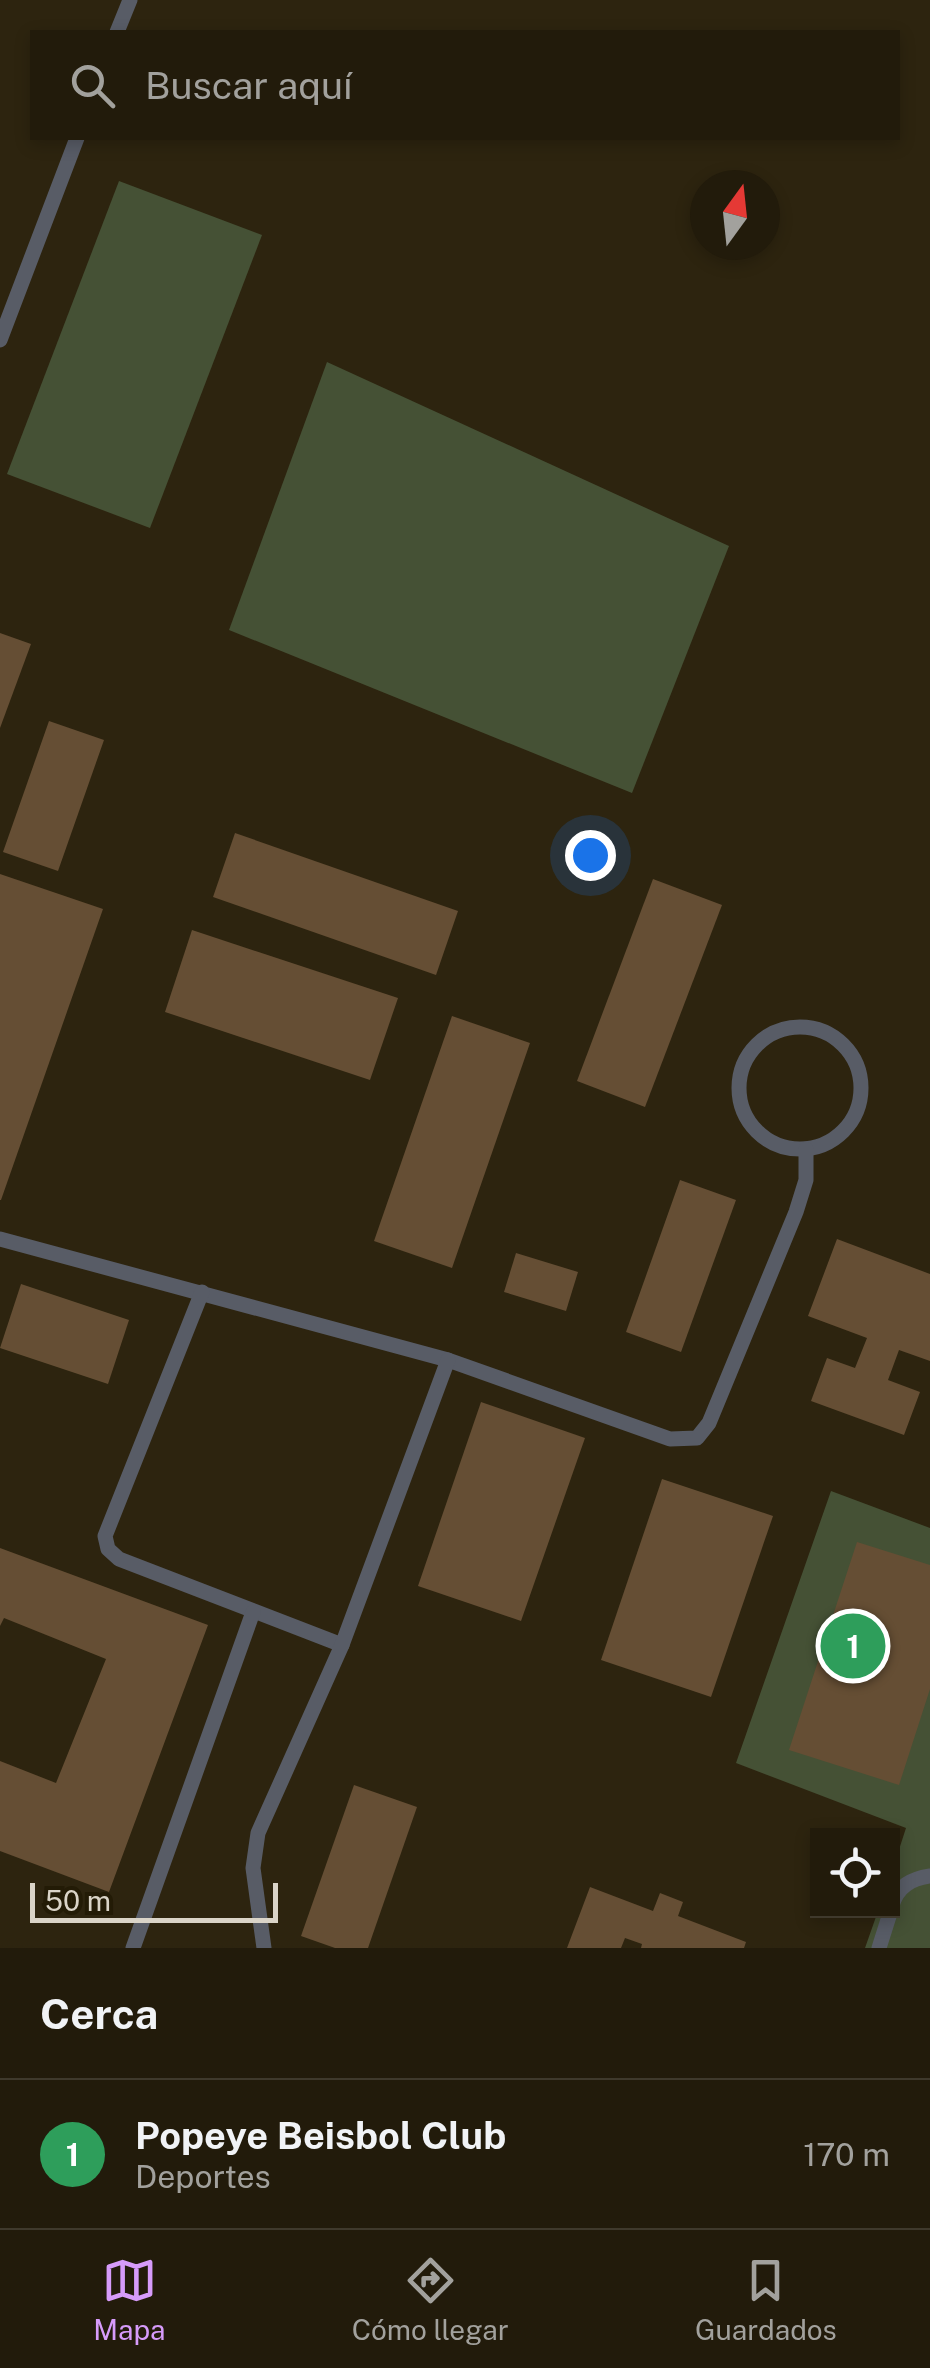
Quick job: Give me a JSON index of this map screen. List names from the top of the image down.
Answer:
{
  "scale_bar": "50 m",
  "north": "top",
  "page": {
    "search": "Buscar aquí",
    "pins": "1",
    "scale": "50 m",
    "heading": "Cerca",
    "list": [
      {
        "mark": "1",
        "name": "Popeye Beisbol Club",
        "note": "Deportes",
        "value": "170 m"
      }
    ],
    "nav": ["Mapa", "Cómo llegar", "Guardados"]
  }
}
